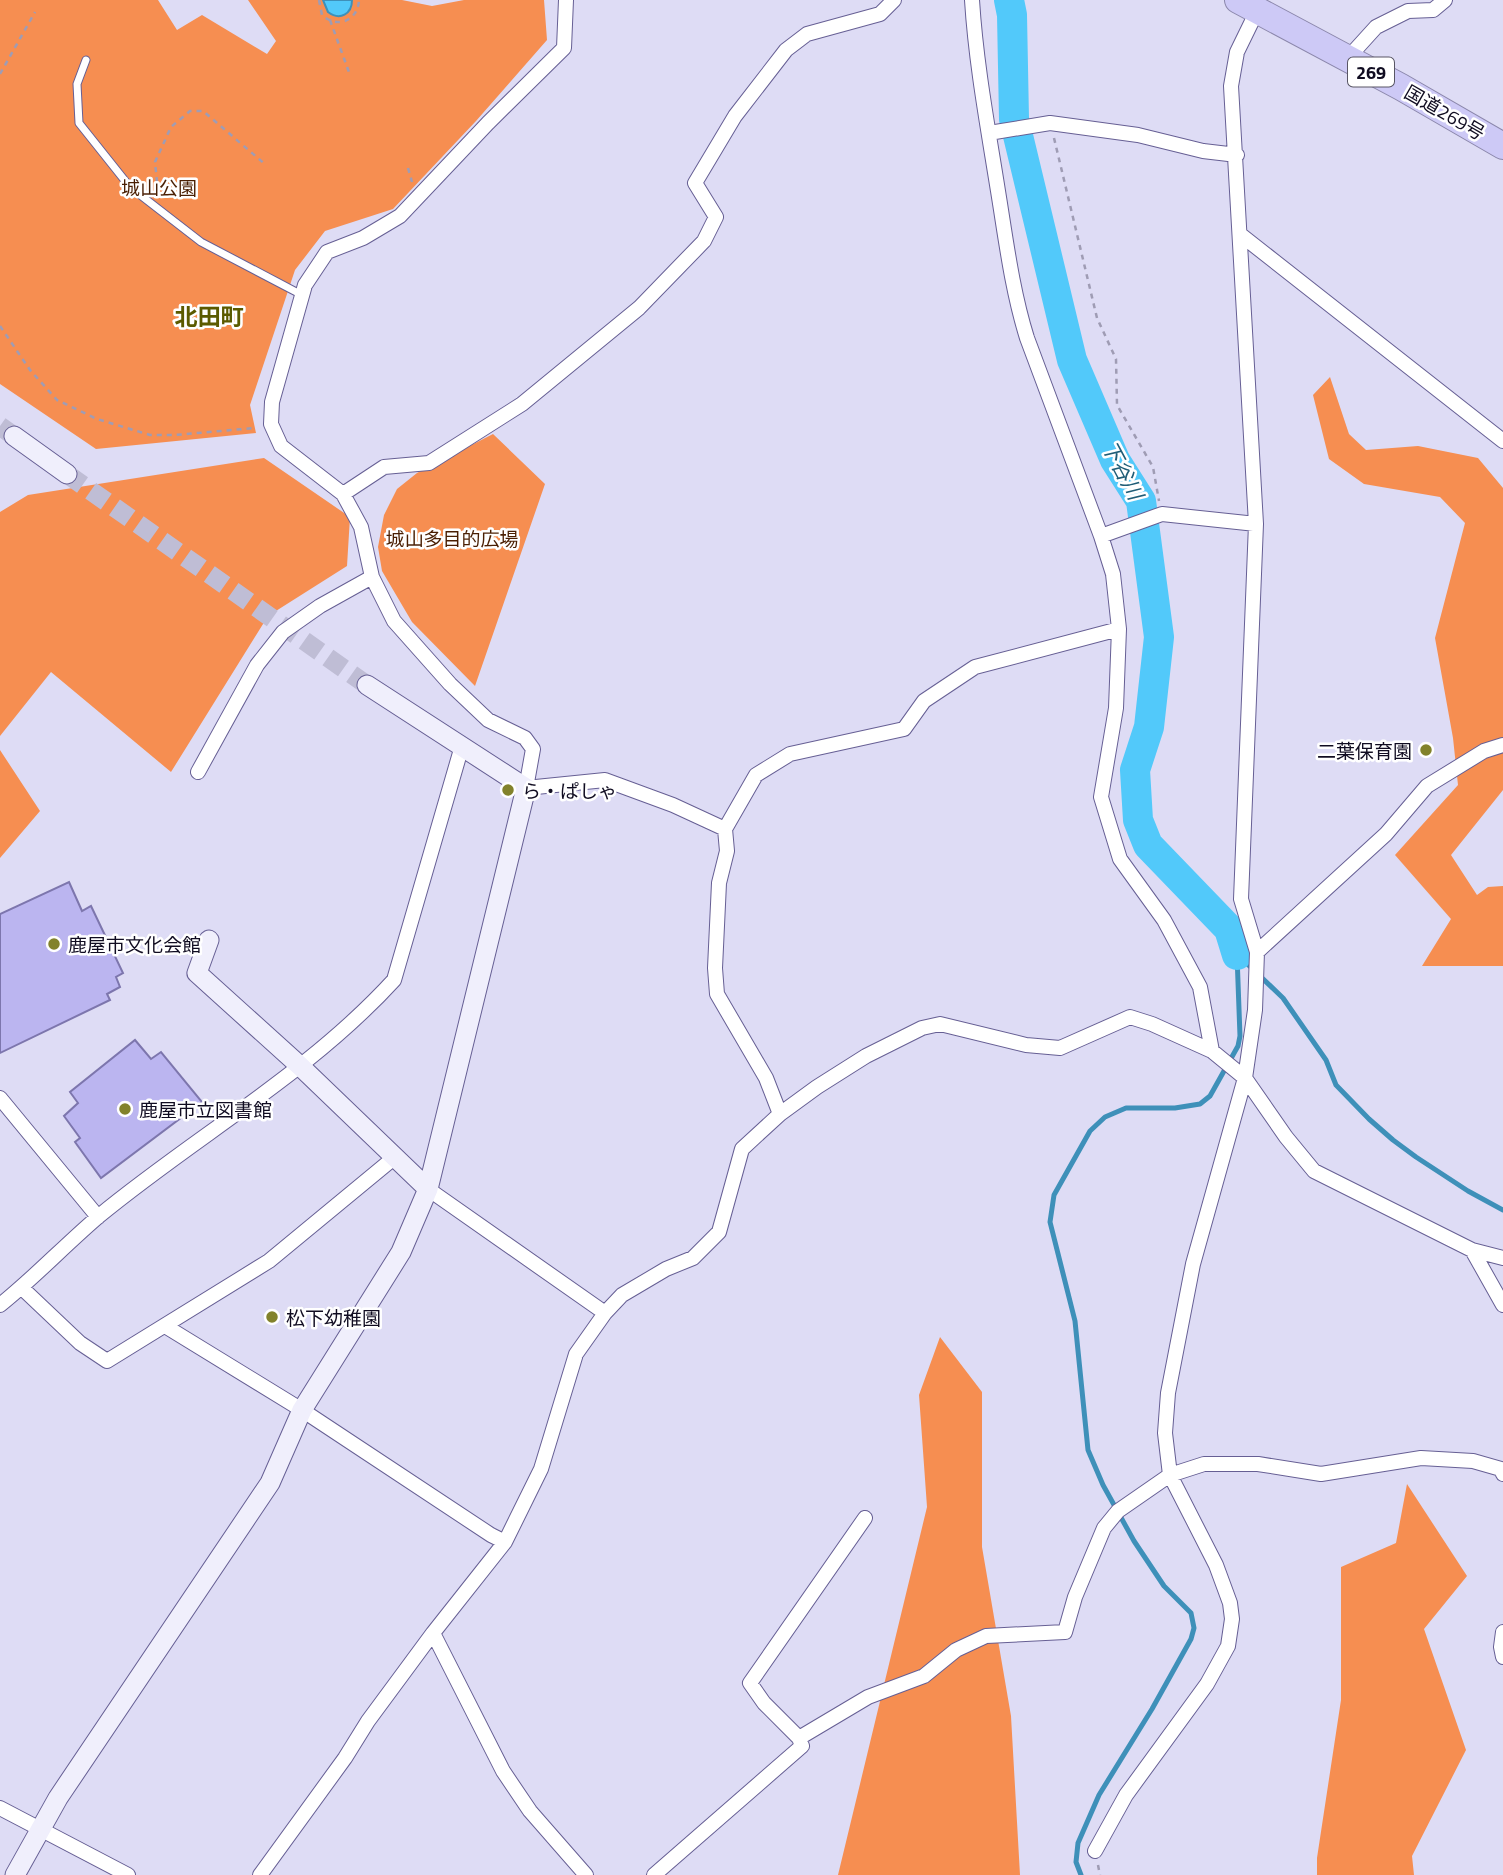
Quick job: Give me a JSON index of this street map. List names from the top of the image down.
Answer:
{
  "streets": {
    "highway": ["269", "国道269号"]
  },
  "districts": ["北田町"],
  "water": ["下谷川"],
  "parks": ["城山公園", "城山多目的広場"],
  "places": [
    "二葉保育園",
    "ら・ぱしゃ",
    "鹿屋市文化会館",
    "鹿屋市立図書館",
    "松下幼稚園"
  ]
}
